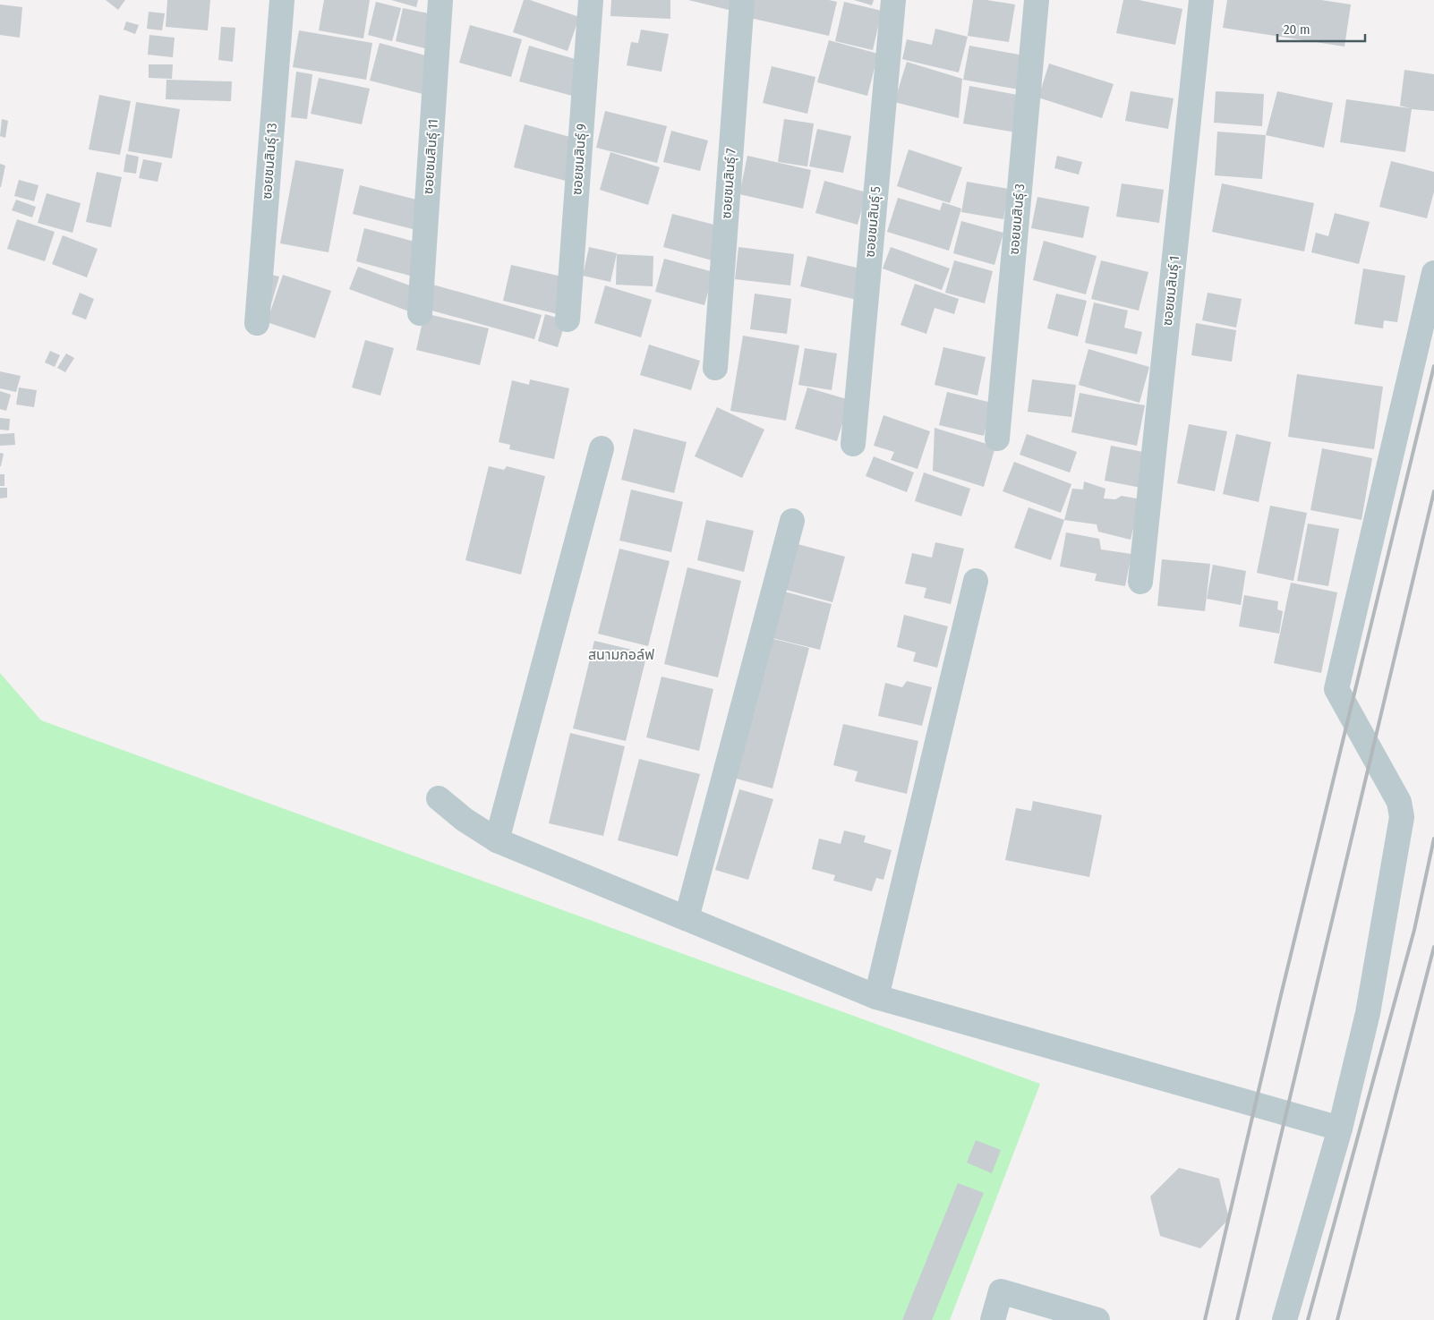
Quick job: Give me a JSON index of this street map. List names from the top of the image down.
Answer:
{
  "streets": {
    "street": [
      "ซอยชมสินธุ์ 11",
      "ซอยชมสินธุ์ 9",
      "ซอยชมสินธุ์ 13",
      "ซอยชมสินธุ์ 7",
      "ซอยชมสินธุ์ 3",
      "ซอยชมสินธุ์ 5",
      "ซอยชมสินธุ์ 1"
    ]
  },
  "districts": ["สนามกอล์ฟ"],
  "scale_bar": "20 m"
}
